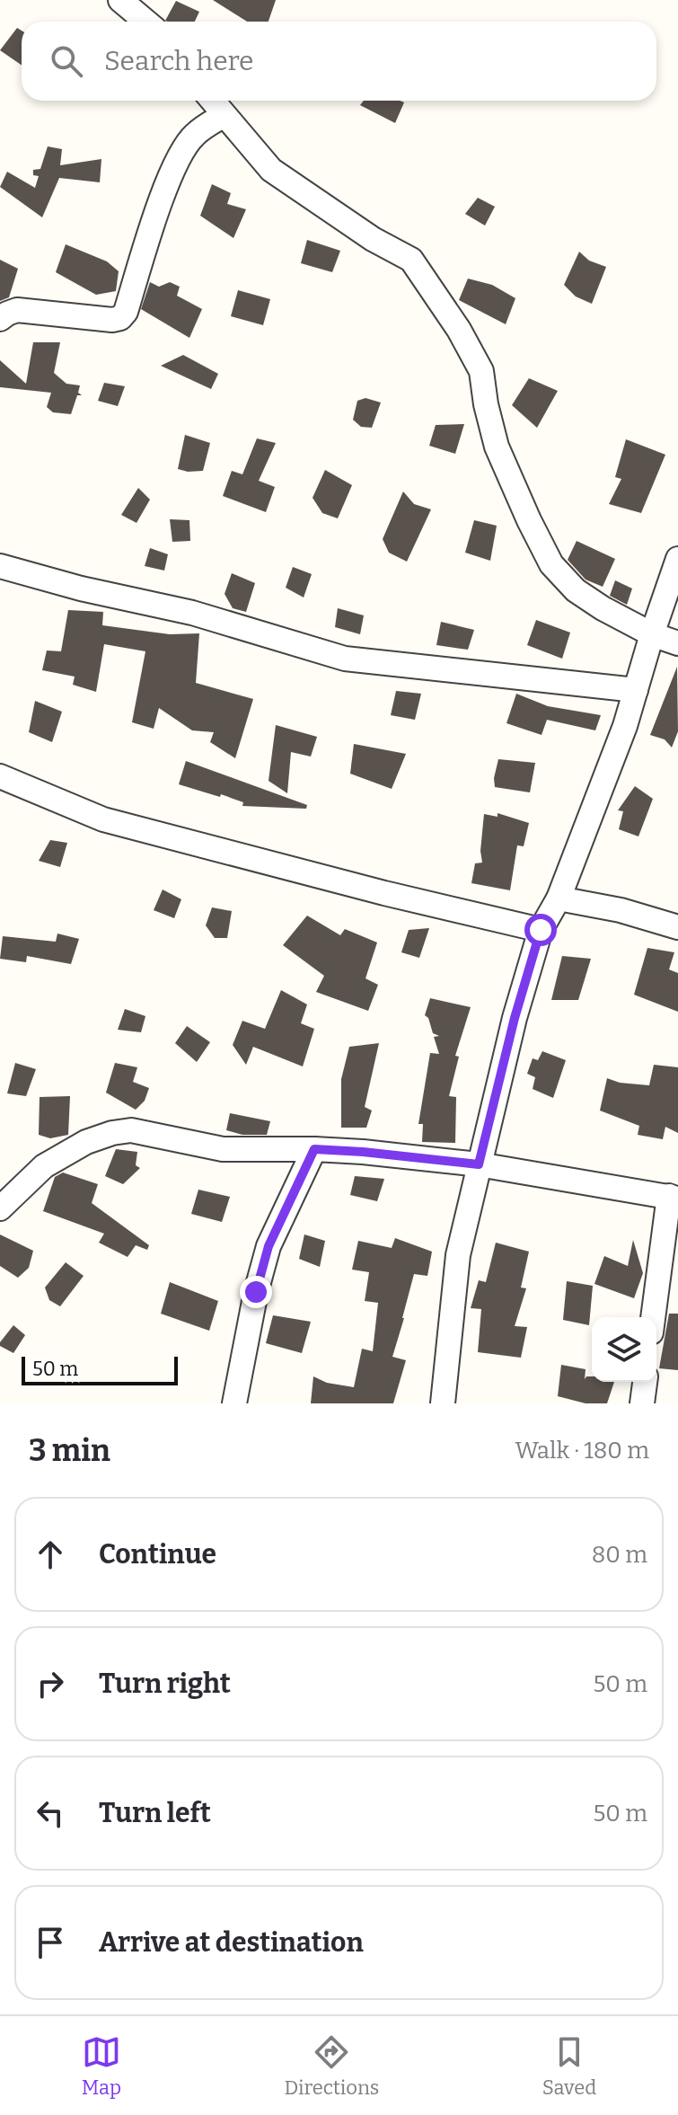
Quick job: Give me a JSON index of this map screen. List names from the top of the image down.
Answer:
{
  "scale_bar": "50 m",
  "page": {
    "search": "Search here",
    "scale": "50 m",
    "heading": ["3 min", "Walk · 180 m"],
    "list": [
      ["Continue", "80 m"],
      ["Turn right", "50 m"],
      ["Turn left", "50 m"],
      "Arrive at destination"
    ],
    "nav": ["Map", "Directions", "Saved"]
  }
}
